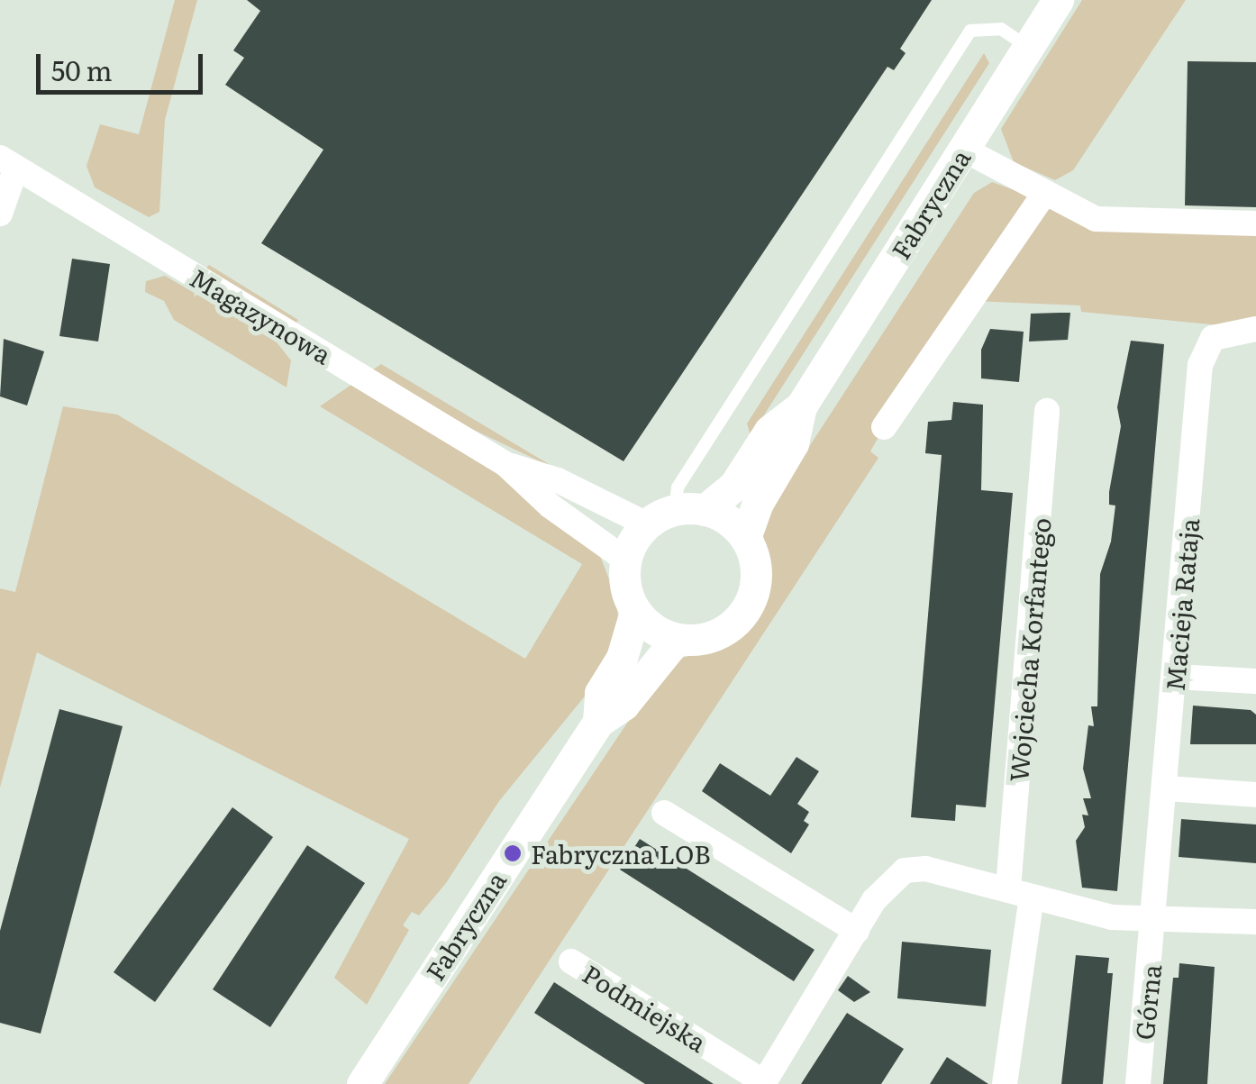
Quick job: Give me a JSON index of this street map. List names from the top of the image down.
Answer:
{
  "streets": {
    "street": [
      "Fabryczna",
      "Magazynowa",
      "Macieja Rataja",
      "Wojciecha Korfantego",
      "Górna",
      "Podmiejska"
    ]
  },
  "crossings": [
    ["Fabryczna", "Magazynowa"],
    ["Macieja Rataja", "Górna"],
    ["Wojciecha Korfantego", "Podmiejska"]
  ],
  "places": ["Fabryczna LOB"],
  "scale_bar": "50 m"
}
